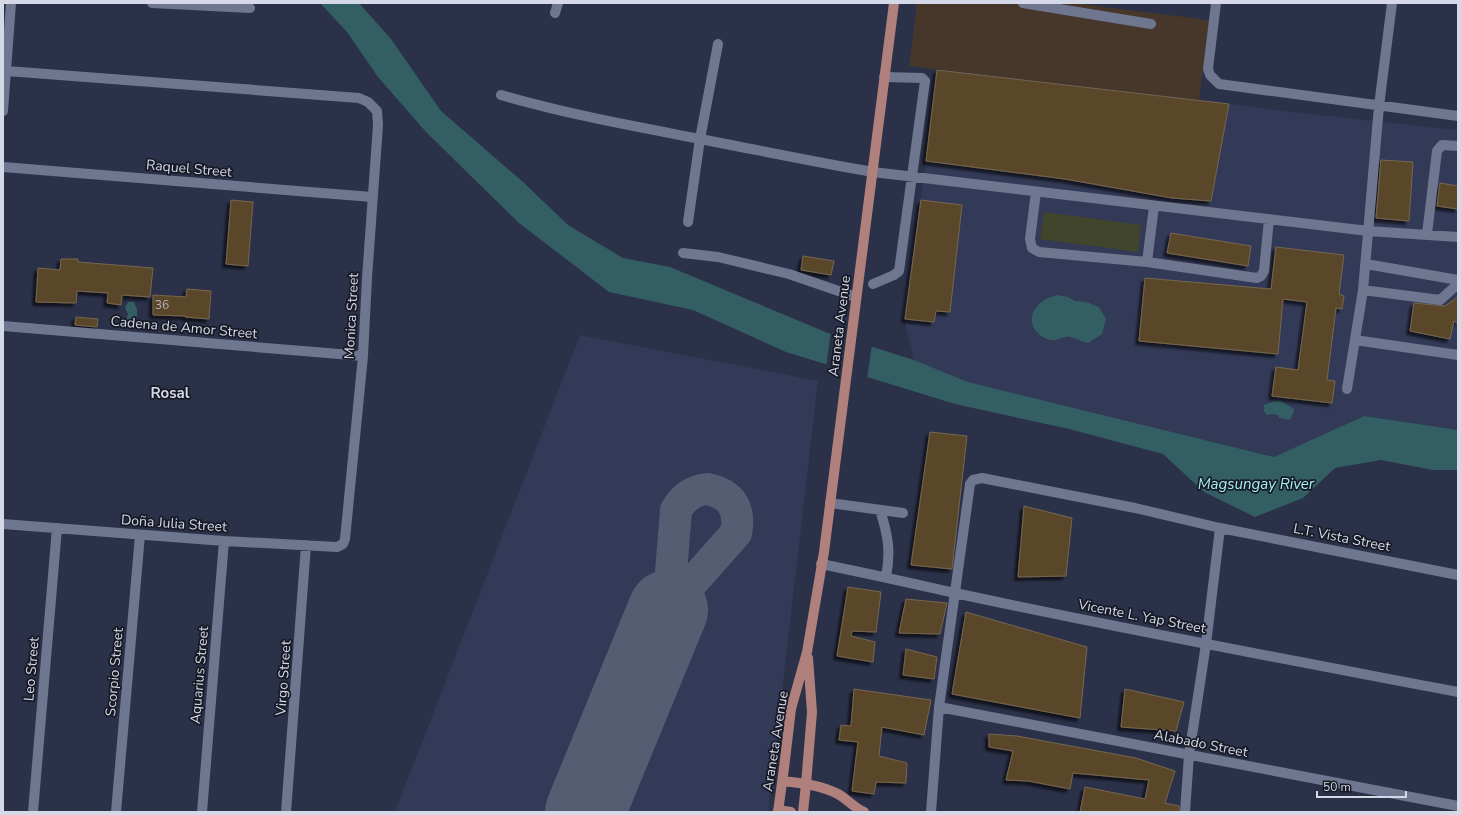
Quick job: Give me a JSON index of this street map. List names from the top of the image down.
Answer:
{
  "streets": {
    "main road": ["Araneta Avenue"],
    "street": [
      "Raquel Street",
      "Monica Street",
      "Cadena de Amor Street",
      "Doña Julia Street",
      "L.T. Vista Street",
      "Vicente L. Yap Street",
      "Leo Street",
      "Scorpio Street",
      "Aquarius Street",
      "Virgo Street",
      "Alabado Street"
    ]
  },
  "crossings": [
    ["Raquel Street", "Monica Street"],
    ["Monica Street", "Cadena de Amor Street"],
    ["Monica Street", "Doña Julia Street"],
    ["Araneta Avenue", "Vicente L. Yap Street"],
    ["Doña Julia Street", "Leo Street"],
    ["Doña Julia Street", "Scorpio Street"],
    ["Doña Julia Street", "Aquarius Street"],
    ["Doña Julia Street", "Virgo Street"],
    ["L.T. Vista Street", "Vicente L. Yap Street"],
    ["L.T. Vista Street", "Alabado Street"]
  ],
  "districts": ["Rosal"],
  "water": ["Magsungay River"],
  "house_numbers": ["36"],
  "scale_bar": "50 m"
}
